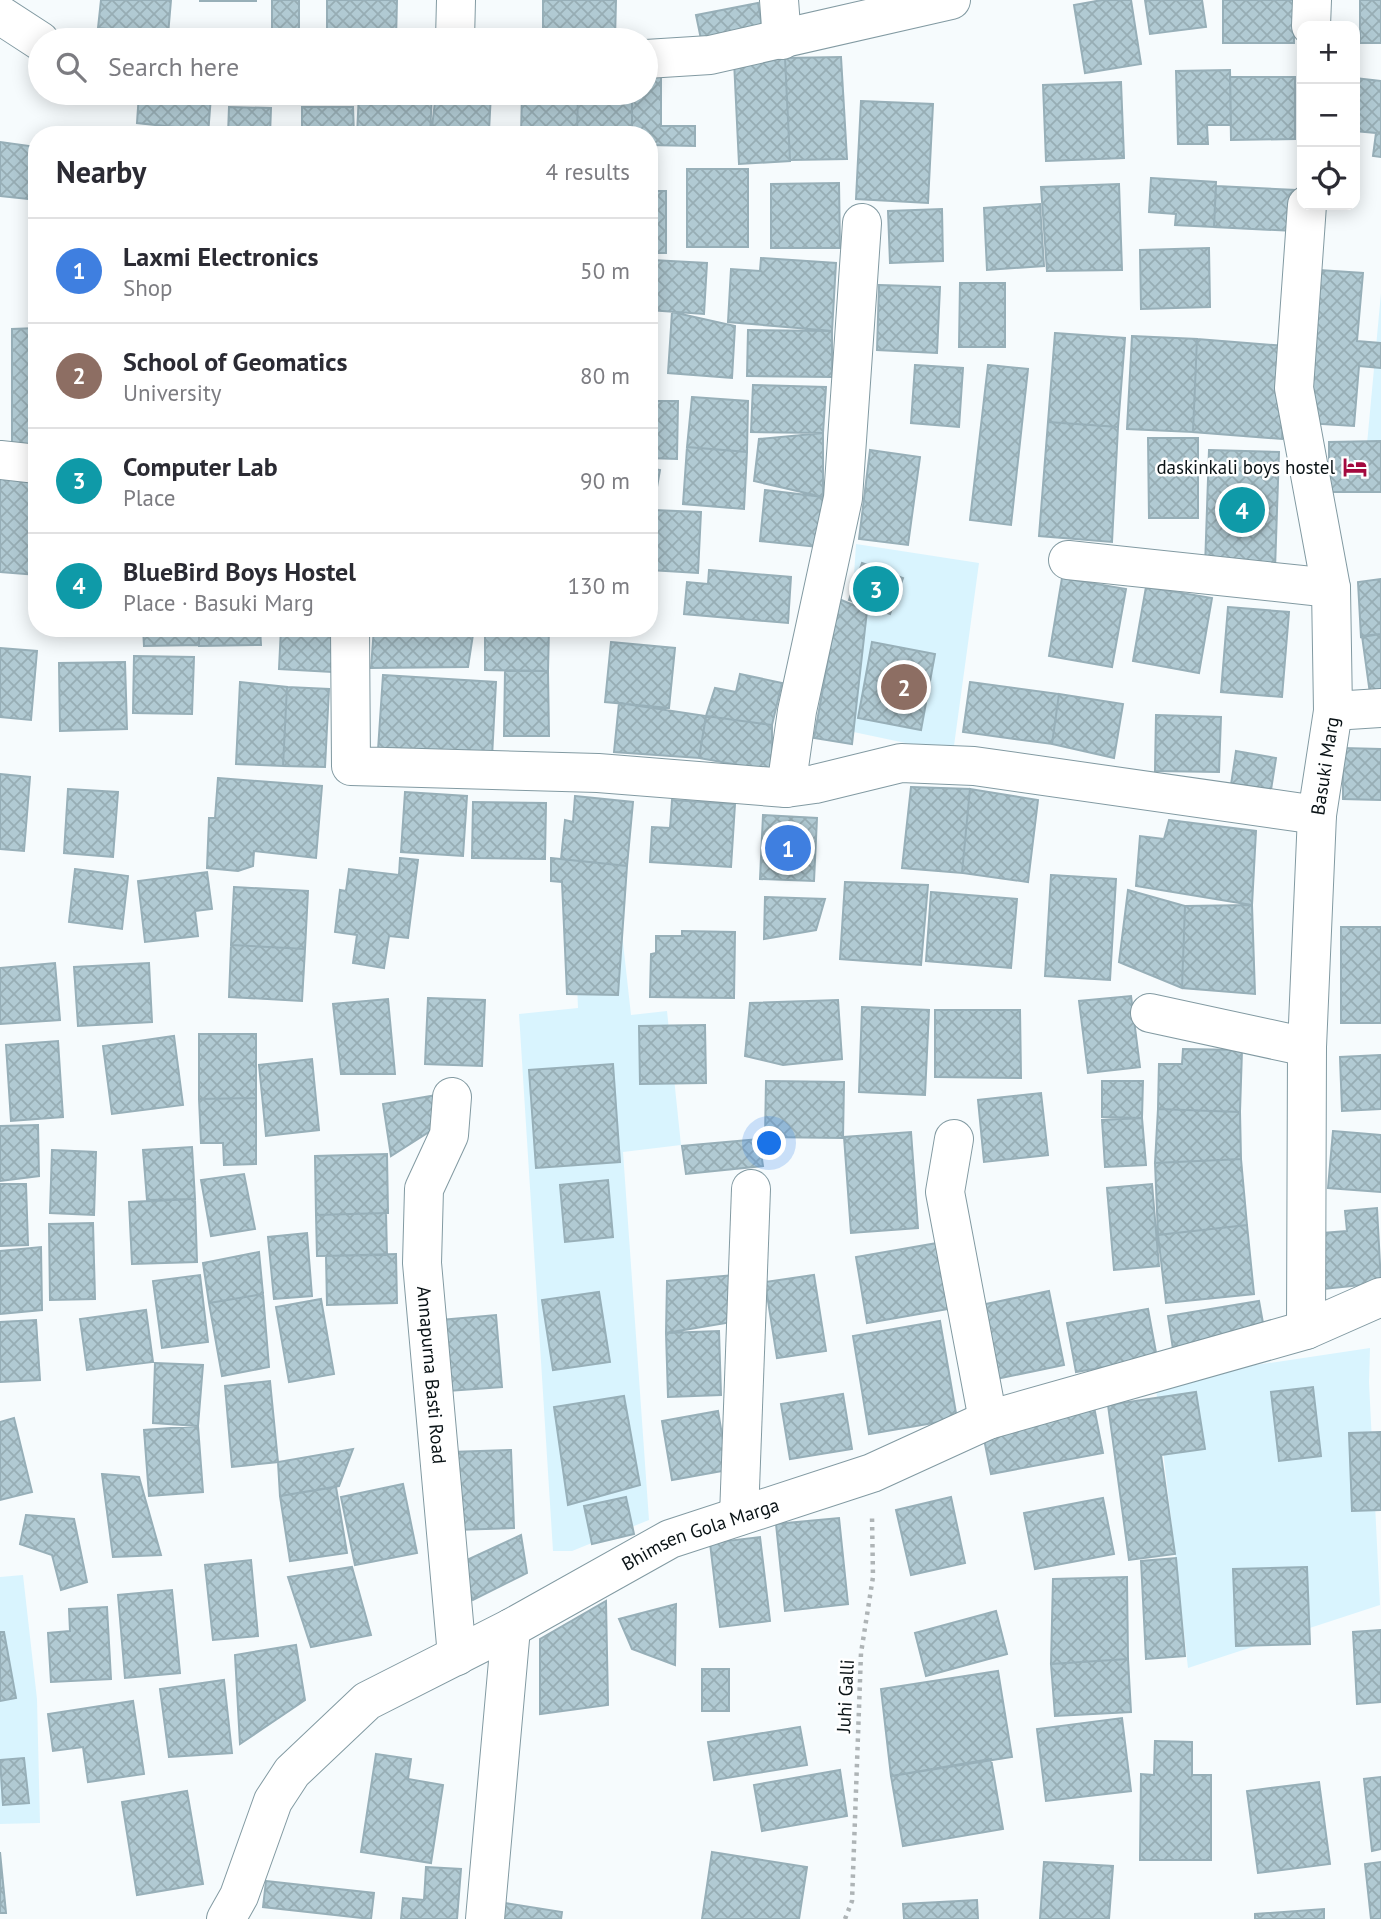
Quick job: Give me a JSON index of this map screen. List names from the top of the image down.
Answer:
{
  "streets": {
    "street": ["Basuki Marg", "Annapurna Basti Road", "Bhimsen Gola Marga"],
    "path": ["Juhi Galli"]
  },
  "crossings": [
    ["Basuki Marg", "Bhimsen Gola Marga"],
    ["Annapurna Basti Road", "Bhimsen Gola Marga"],
    ["Bhimsen Gola Marga", "Juhi Galli"]
  ],
  "places": {
    "hotel": ["daskinkali boys hostel"]
  },
  "page": {
    "map_buttons": ["+", "−"],
    "search": "Search here",
    "heading": ["Nearby", "4 results"],
    "list": [
      {
        "mark": "1",
        "name": "Laxmi Electronics",
        "note": "Shop",
        "value": "50 m"
      },
      {
        "mark": "2",
        "name": "School of Geomatics",
        "note": "University",
        "value": "80 m"
      },
      {
        "mark": "3",
        "name": "Computer Lab",
        "note": "Place",
        "value": "90 m"
      },
      {
        "mark": "4",
        "name": "BlueBird Boys Hostel",
        "note": "Place · Basuki Marg",
        "value": "130 m"
      }
    ],
    "pins": [
      "4",
      "3",
      "2",
      "1"
    ]
  }
}
